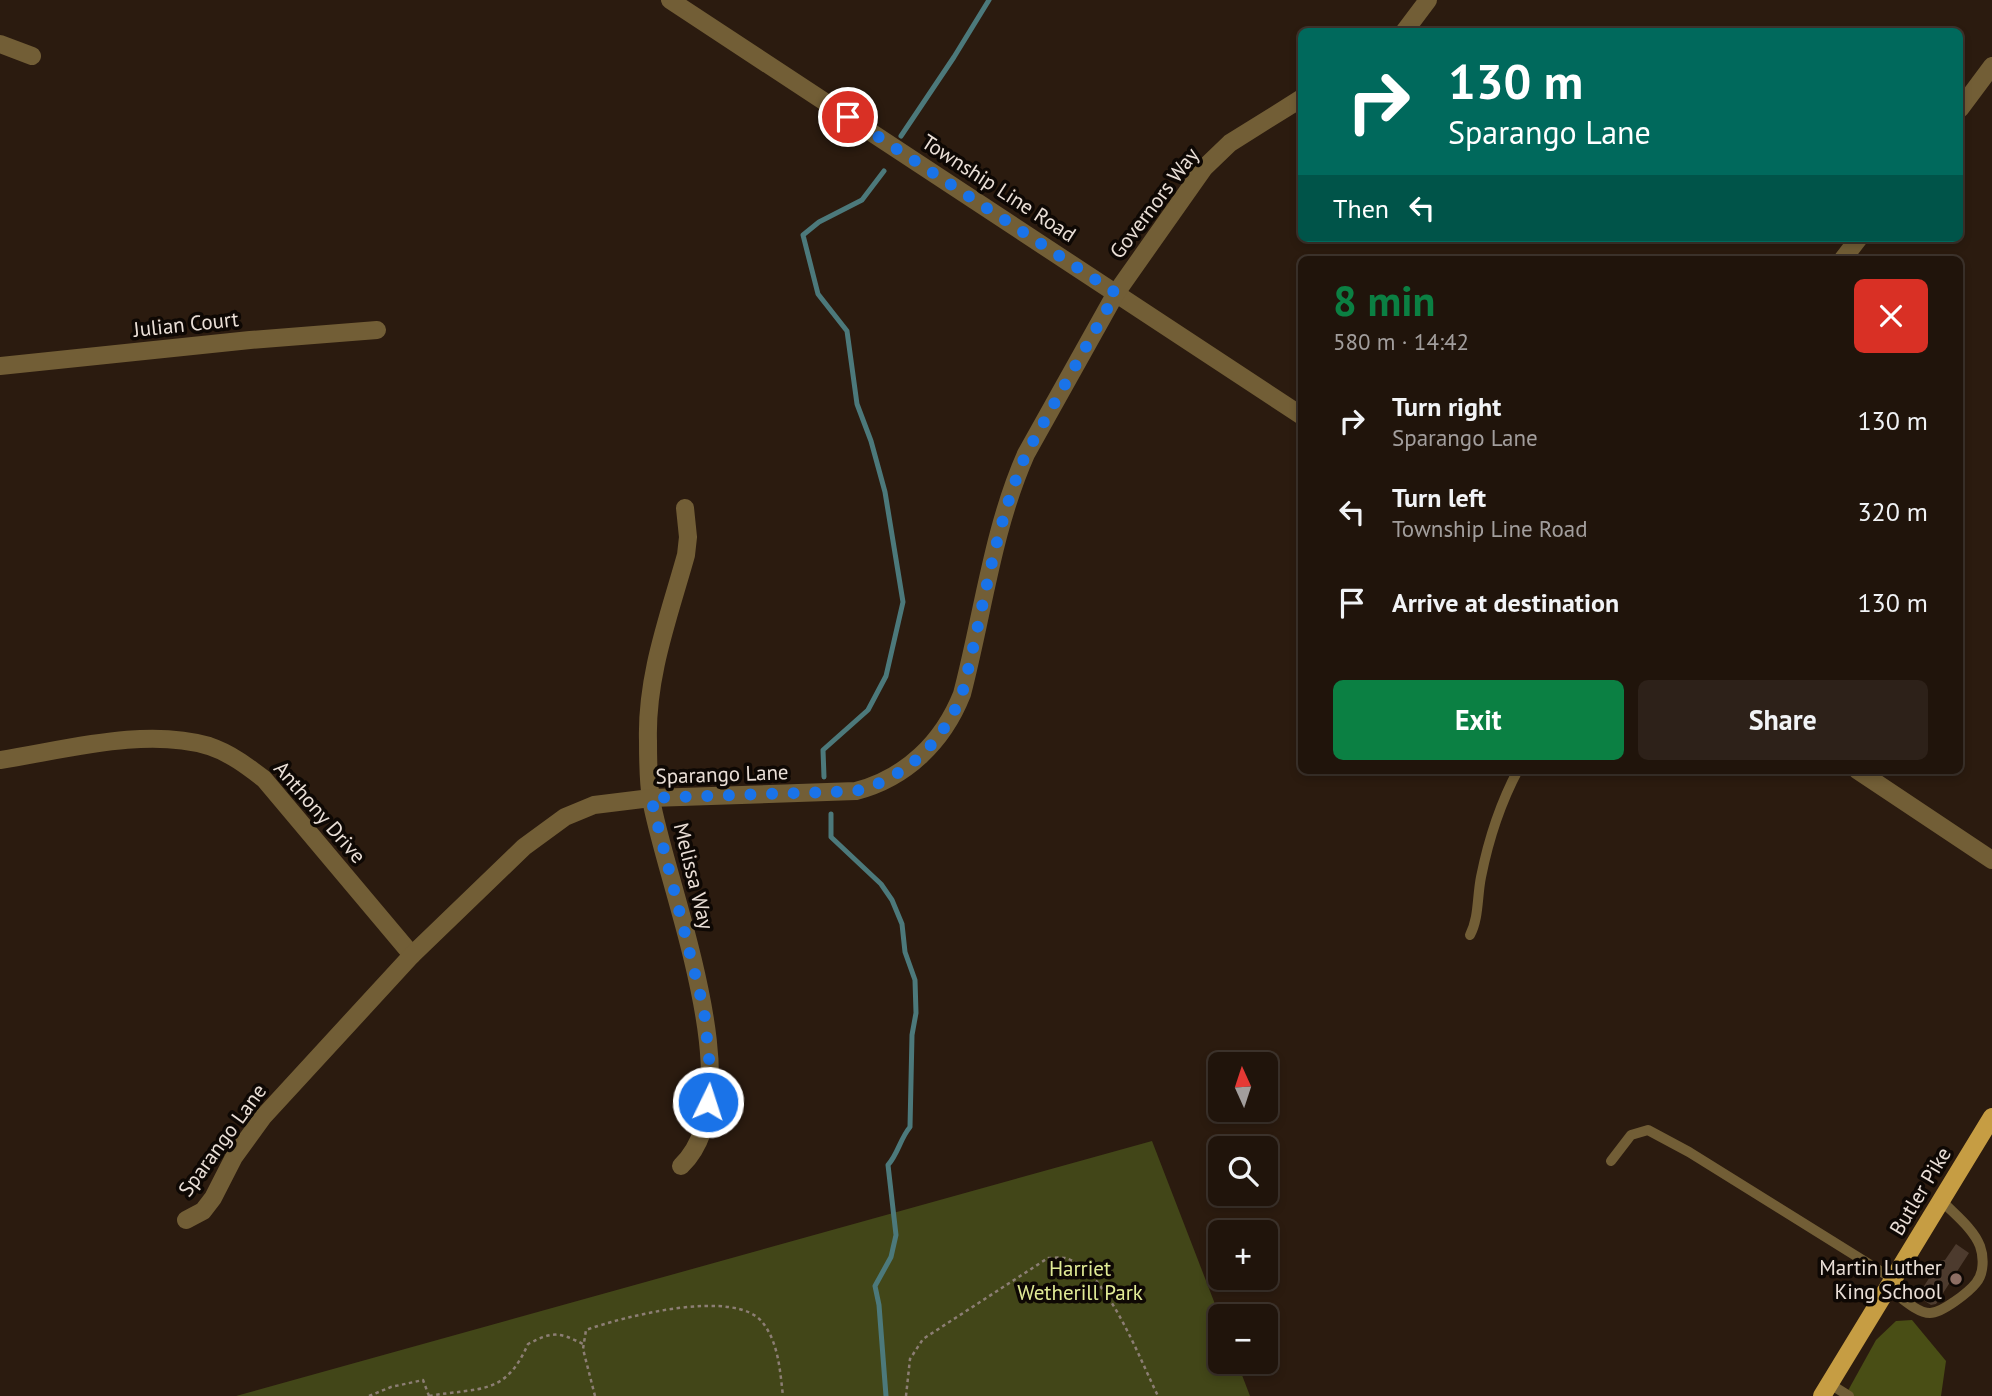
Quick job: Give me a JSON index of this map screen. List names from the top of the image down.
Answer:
{
  "streets": {
    "main road": ["Butler Pike"],
    "street": [
      "Township Line Road",
      "Governors Way",
      "Julian Court",
      "Sparango Lane",
      "Anthony Drive",
      "Melissa Way"
    ]
  },
  "crossings": [
    ["Township Line Road", "Governors Way"],
    ["Township Line Road", "Sparango Lane"],
    ["Governors Way", "Sparango Lane"],
    ["Sparango Lane", "Anthony Drive"],
    ["Sparango Lane", "Melissa Way"]
  ],
  "parks": ["Harriet Wetherill Park"],
  "places": ["Martin Luther King School"],
  "north": "top",
  "page": {
    "turn": ["130 m", "Sparango Lane"],
    "then": "Then",
    "heading": ["8 min", "580 m · 14:42"],
    "list": [
      {
        "name": "Turn right",
        "note": "Sparango Lane",
        "value": "130 m"
      },
      {
        "name": "Turn left",
        "note": "Township Line Road",
        "value": "320 m"
      },
      {
        "name": "Arrive at destination",
        "value": "130 m"
      }
    ],
    "buttons": ["Exit", "Share"],
    "map_buttons": ["+", "−"]
  }
}
